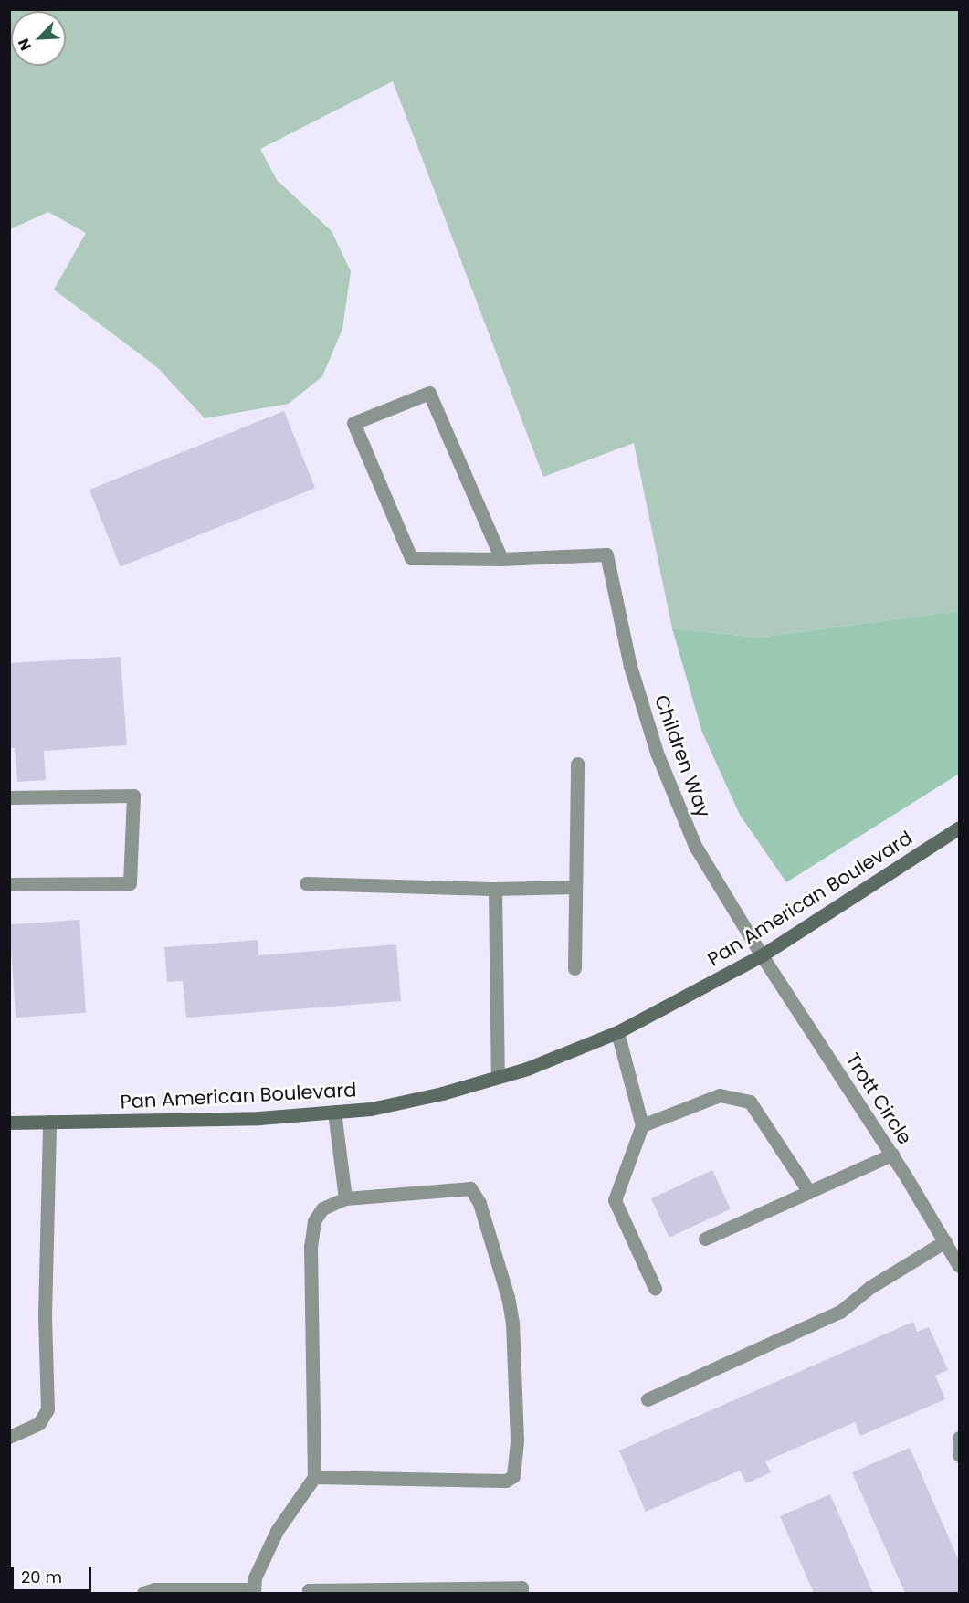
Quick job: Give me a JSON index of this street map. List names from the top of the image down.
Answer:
{
  "streets": {
    "street": ["Children Way", "Pan American Boulevard", "Trott Circle"]
  },
  "crossings": [
    ["Children Way", "Pan American Boulevard"],
    ["Children Way", "Trott Circle"],
    ["Pan American Boulevard", "Trott Circle"]
  ],
  "scale_bar": "20 m",
  "north": "bottom left"
}
